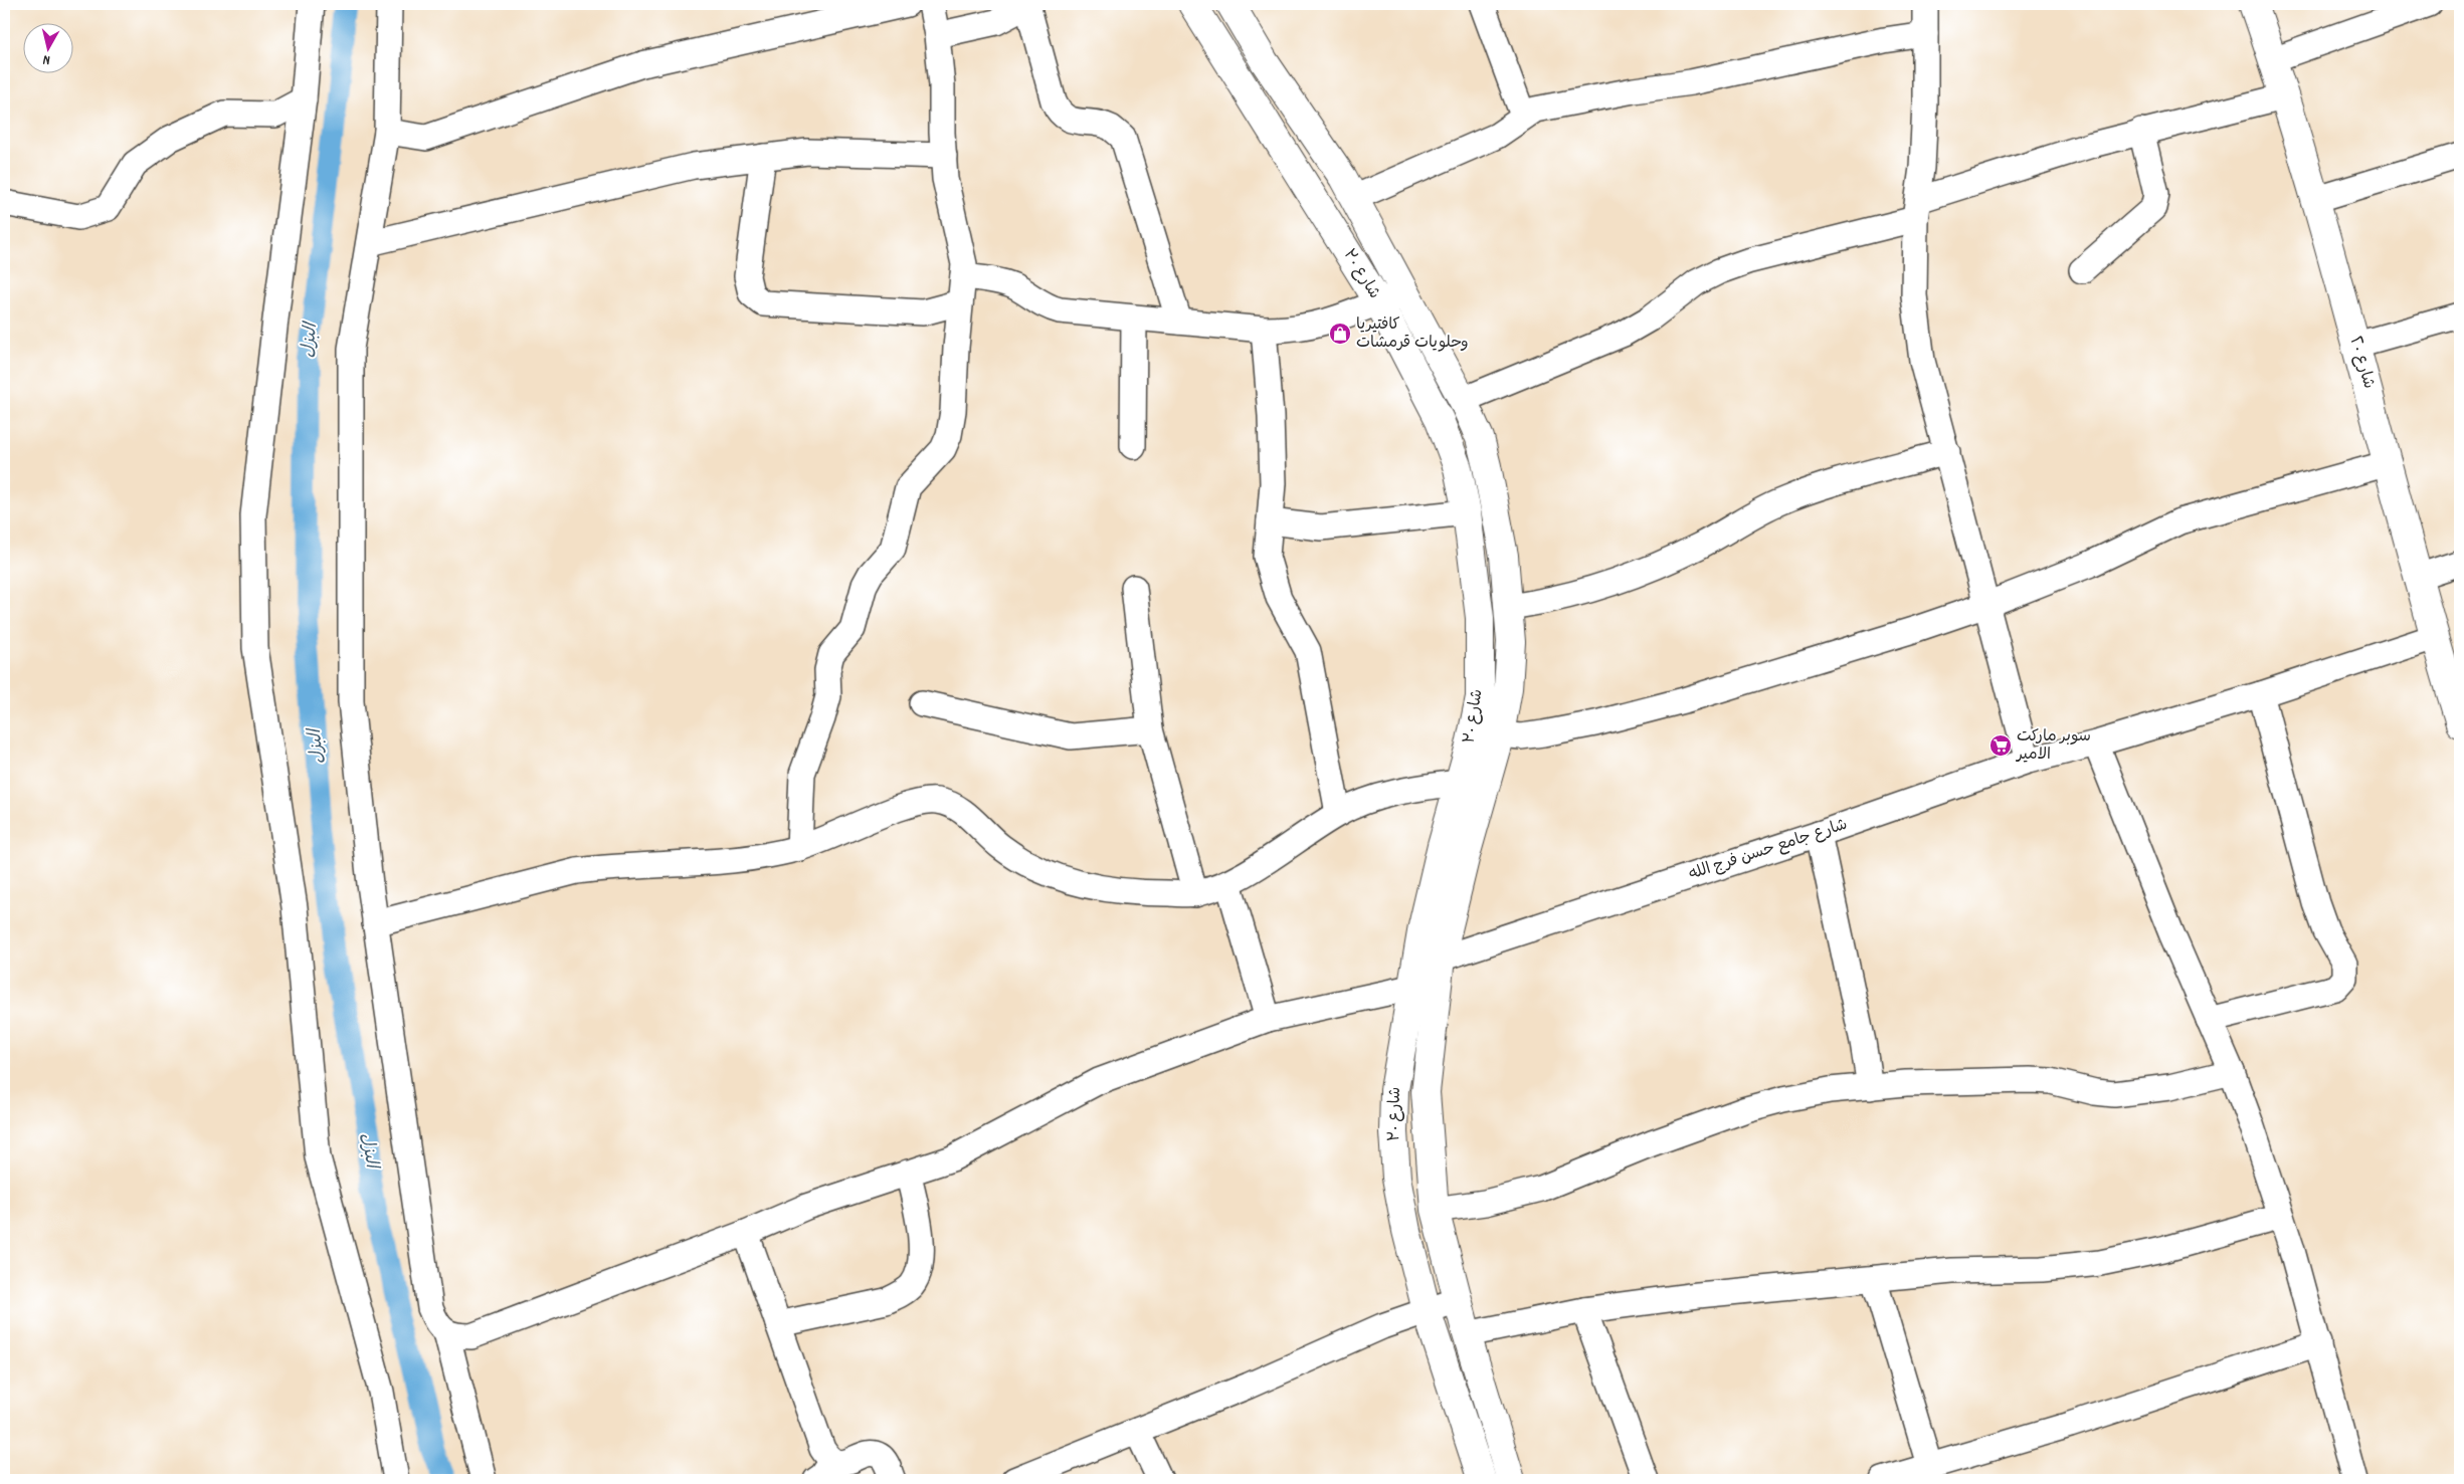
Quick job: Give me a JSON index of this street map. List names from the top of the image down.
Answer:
{
  "streets": {
    "street": ["شارع ٣٠", "شارع ٢٠", "شارع جامع حسن فرج الله"]
  },
  "crossings": [
    ["شارع ٣٠", "شارع جامع حسن فرج الله"],
    ["شارع ٢٠", "شارع جامع حسن فرج الله"]
  ],
  "water": ["البزل"],
  "places": {
    "shop": ["كافتيريا وحلويات قرمشات"],
    "supermarket": ["سوبر ماركت الامير"]
  },
  "north": "bottom"
}
